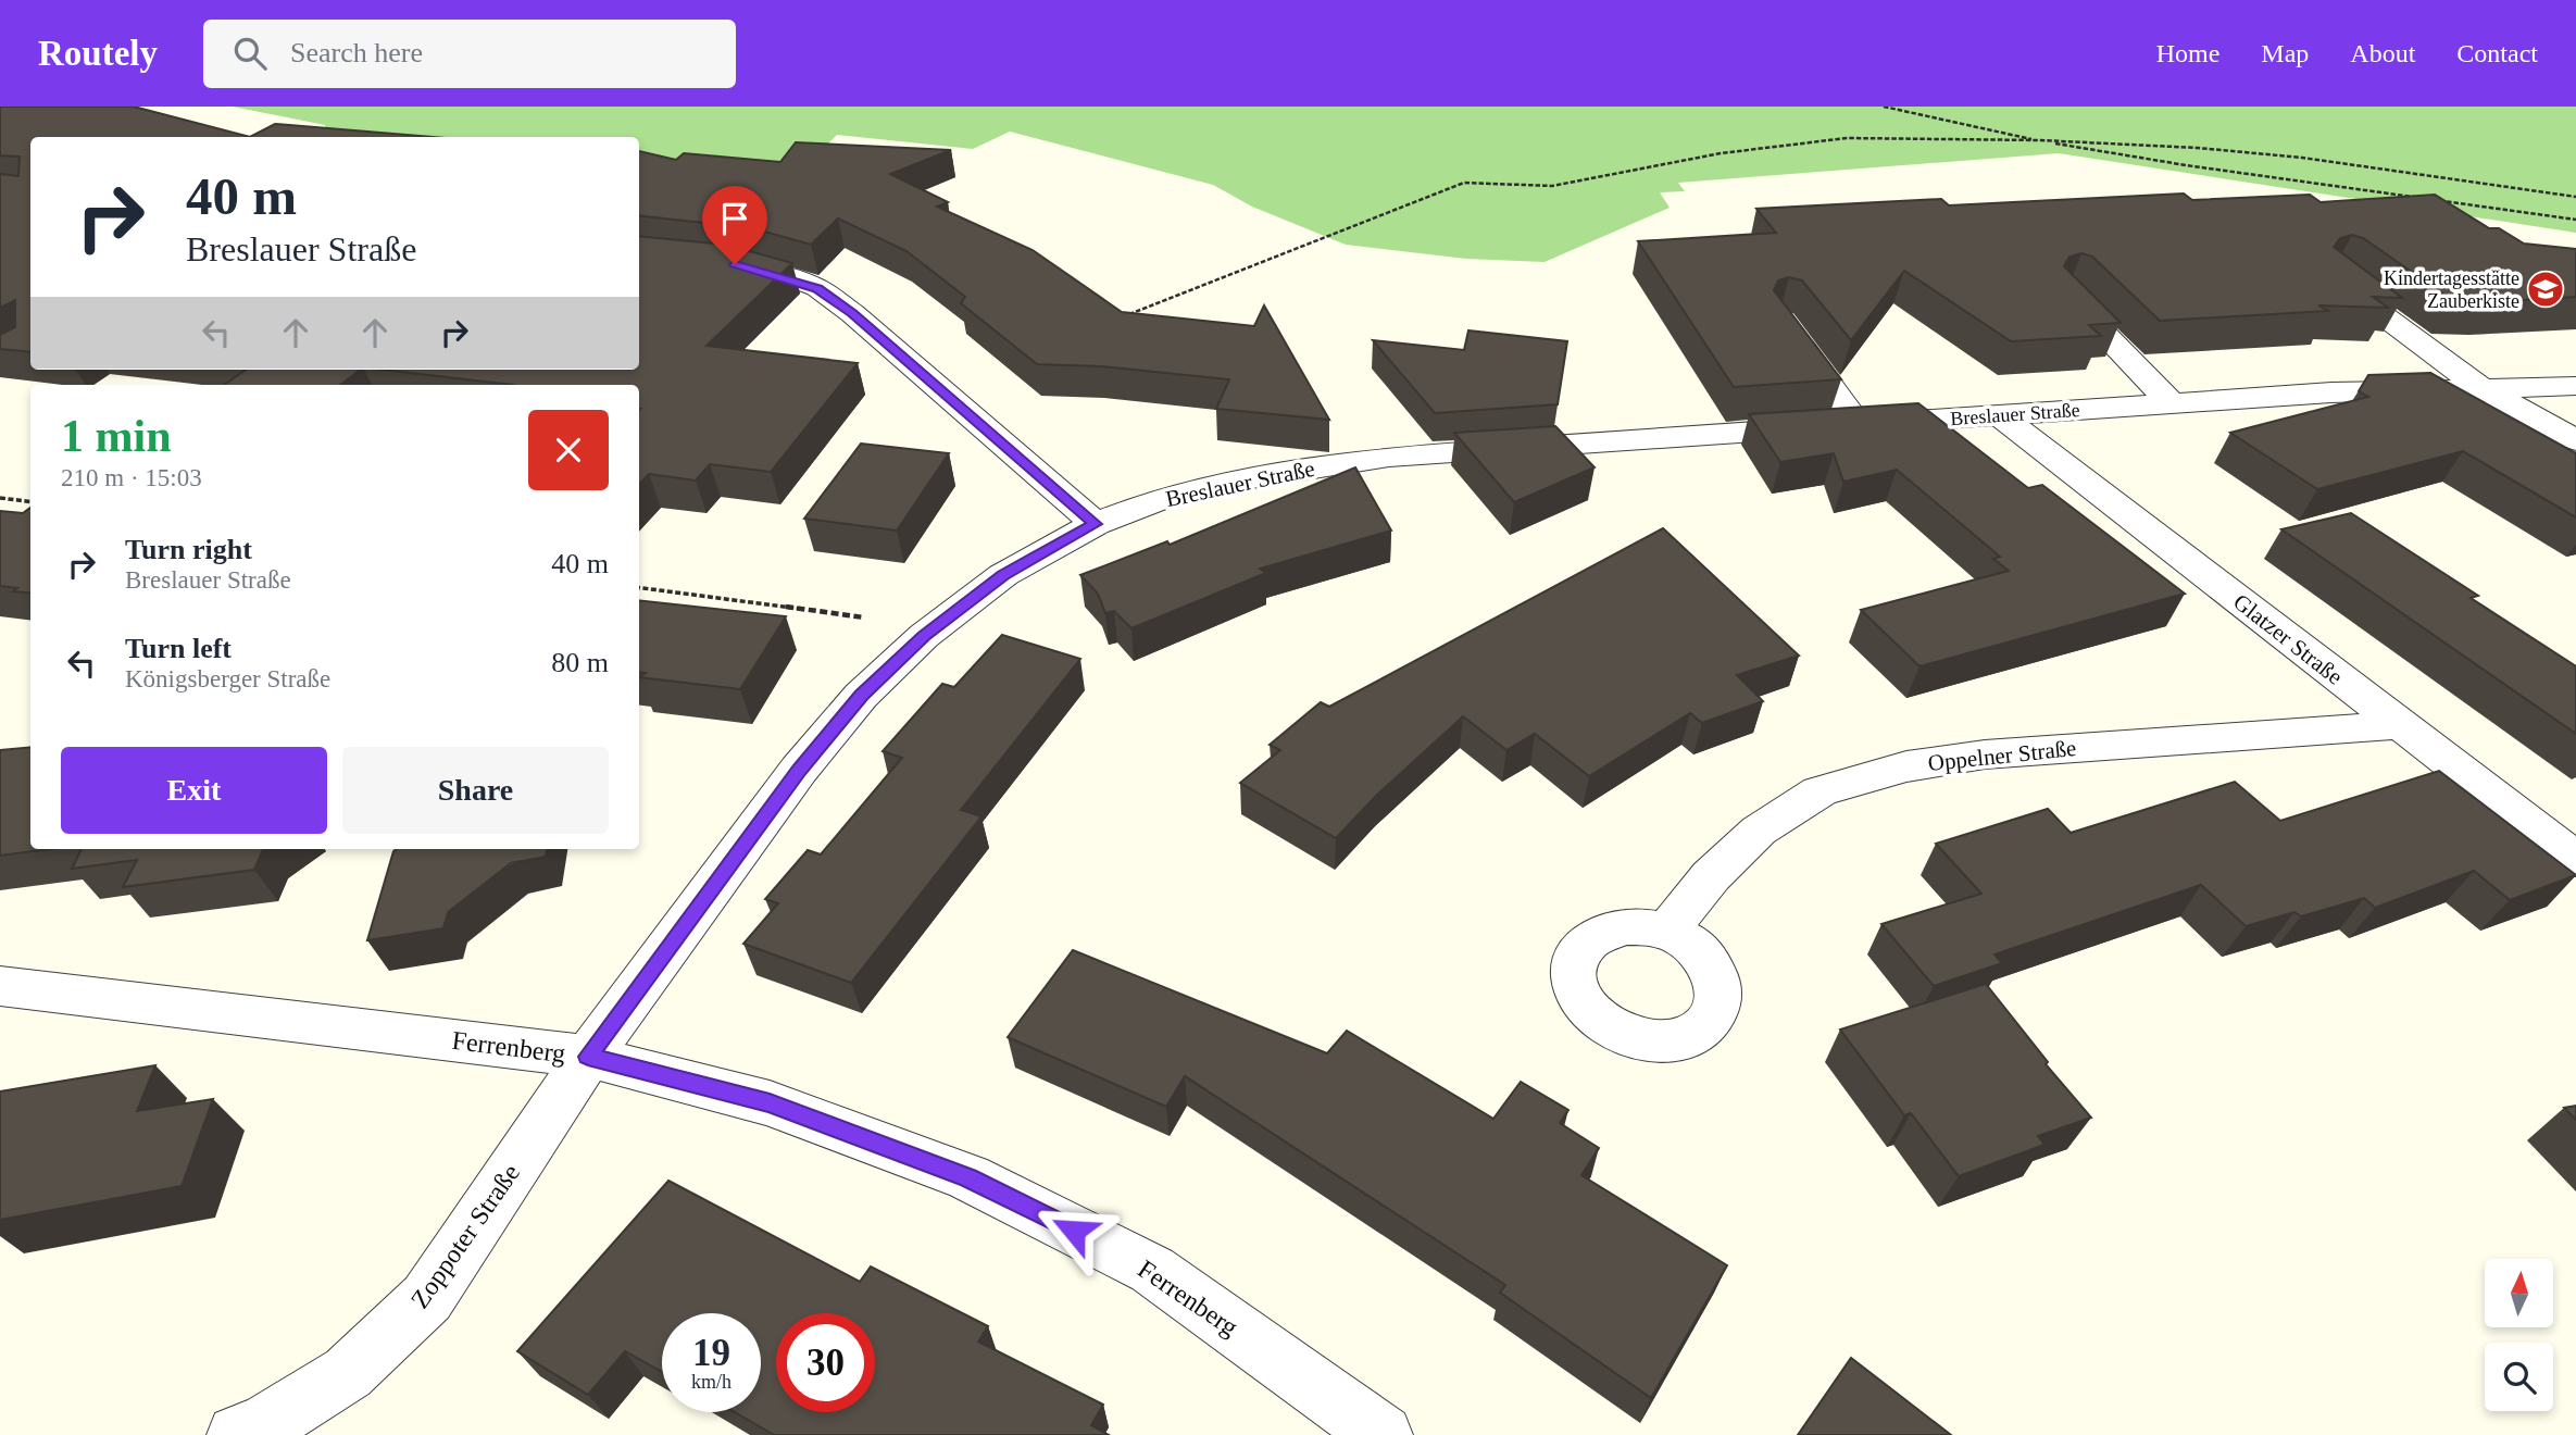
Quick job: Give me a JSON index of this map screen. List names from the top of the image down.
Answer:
{
  "streets": {
    "street": [
      "Breslauer Straße",
      "Glatzer Straße",
      "Oppelner Straße",
      "Ferrenberg",
      "Zoppoter Straße"
    ]
  },
  "crossings": [
    ["Breslauer Straße", "Glatzer Straße"],
    ["Breslauer Straße", "Ferrenberg"],
    ["Breslauer Straße", "Zoppoter Straße"],
    ["Glatzer Straße", "Oppelner Straße"],
    ["Ferrenberg", "Zoppoter Straße"]
  ],
  "places": {
    "school or university": ["Kindertagesstätte Zauberkiste"]
  },
  "north": "top",
  "page": {
    "header": "Routely",
    "search": "Search here",
    "nav": [
      "Home",
      "Map",
      "About",
      "Contact"
    ],
    "turn": ["40 m", "Breslauer Straße"],
    "heading": ["1 min", "210 m · 15:03"],
    "list": [
      {
        "name": "Turn right",
        "note": "Breslauer Straße",
        "value": "40 m"
      },
      {
        "name": "Turn left",
        "note": "Königsberger Straße",
        "value": "80 m"
      }
    ],
    "buttons": ["Exit", "Share"],
    "speed": "19 km/h",
    "limit": "30"
  }
}
